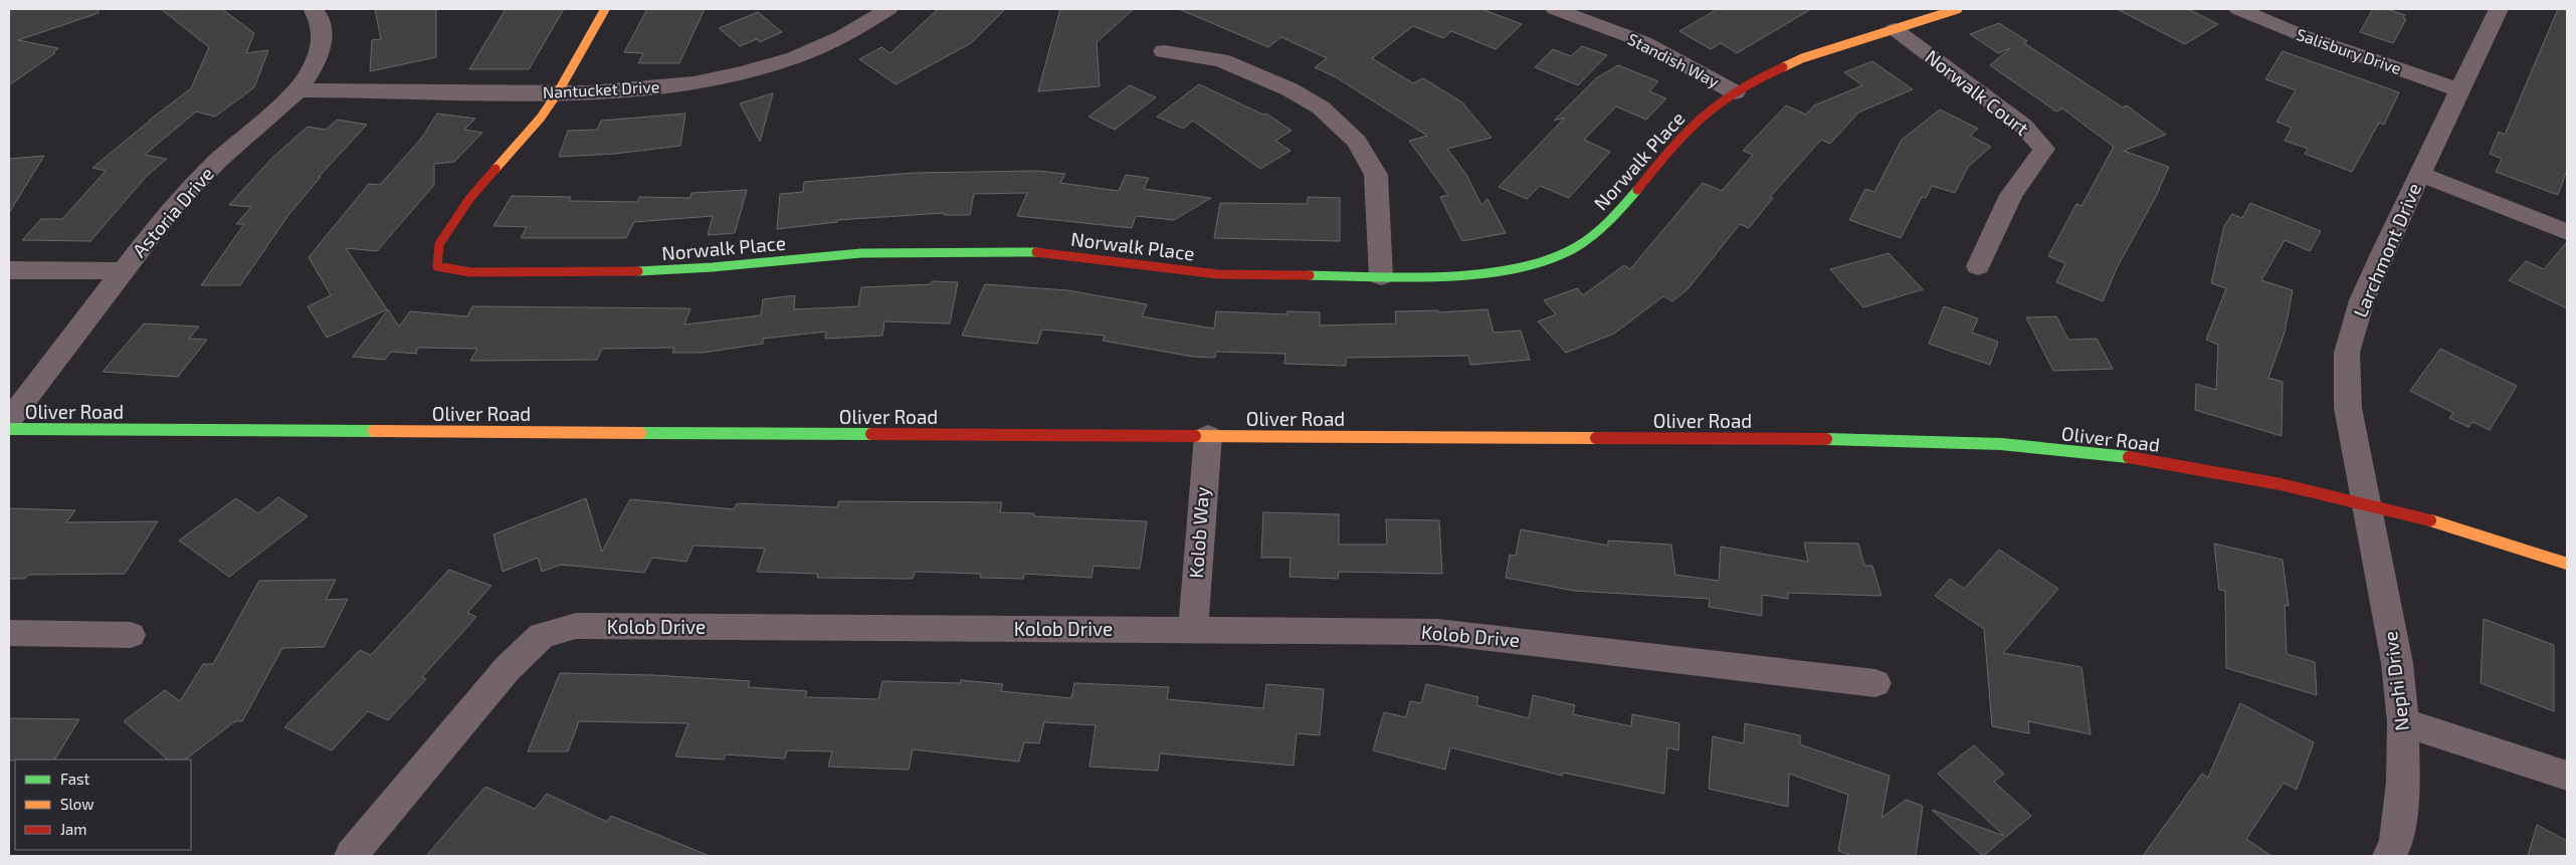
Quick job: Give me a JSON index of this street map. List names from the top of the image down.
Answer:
{
  "streets": {
    "street": [
      "Salisbury Drive",
      "Standish Way",
      "Nantucket Drive",
      "Norwalk Court",
      "Norwalk Place",
      "Astoria Drive",
      "Larchmont Drive",
      "Oliver Road",
      "Kolob Way",
      "Kolob Drive",
      "Nephi Drive"
    ]
  },
  "crossings": [
    ["Salisbury Drive", "Larchmont Drive"],
    ["Standish Way", "Norwalk Place"],
    ["Nantucket Drive", "Norwalk Place"],
    ["Nantucket Drive", "Astoria Drive"],
    ["Norwalk Court", "Norwalk Place"],
    ["Larchmont Drive", "Oliver Road"],
    ["Larchmont Drive", "Nephi Drive"],
    ["Oliver Road", "Kolob Way"],
    ["Oliver Road", "Nephi Drive"],
    ["Kolob Way", "Kolob Drive"]
  ],
  "legend": ["Fast", "Slow", "Jam"]
}
